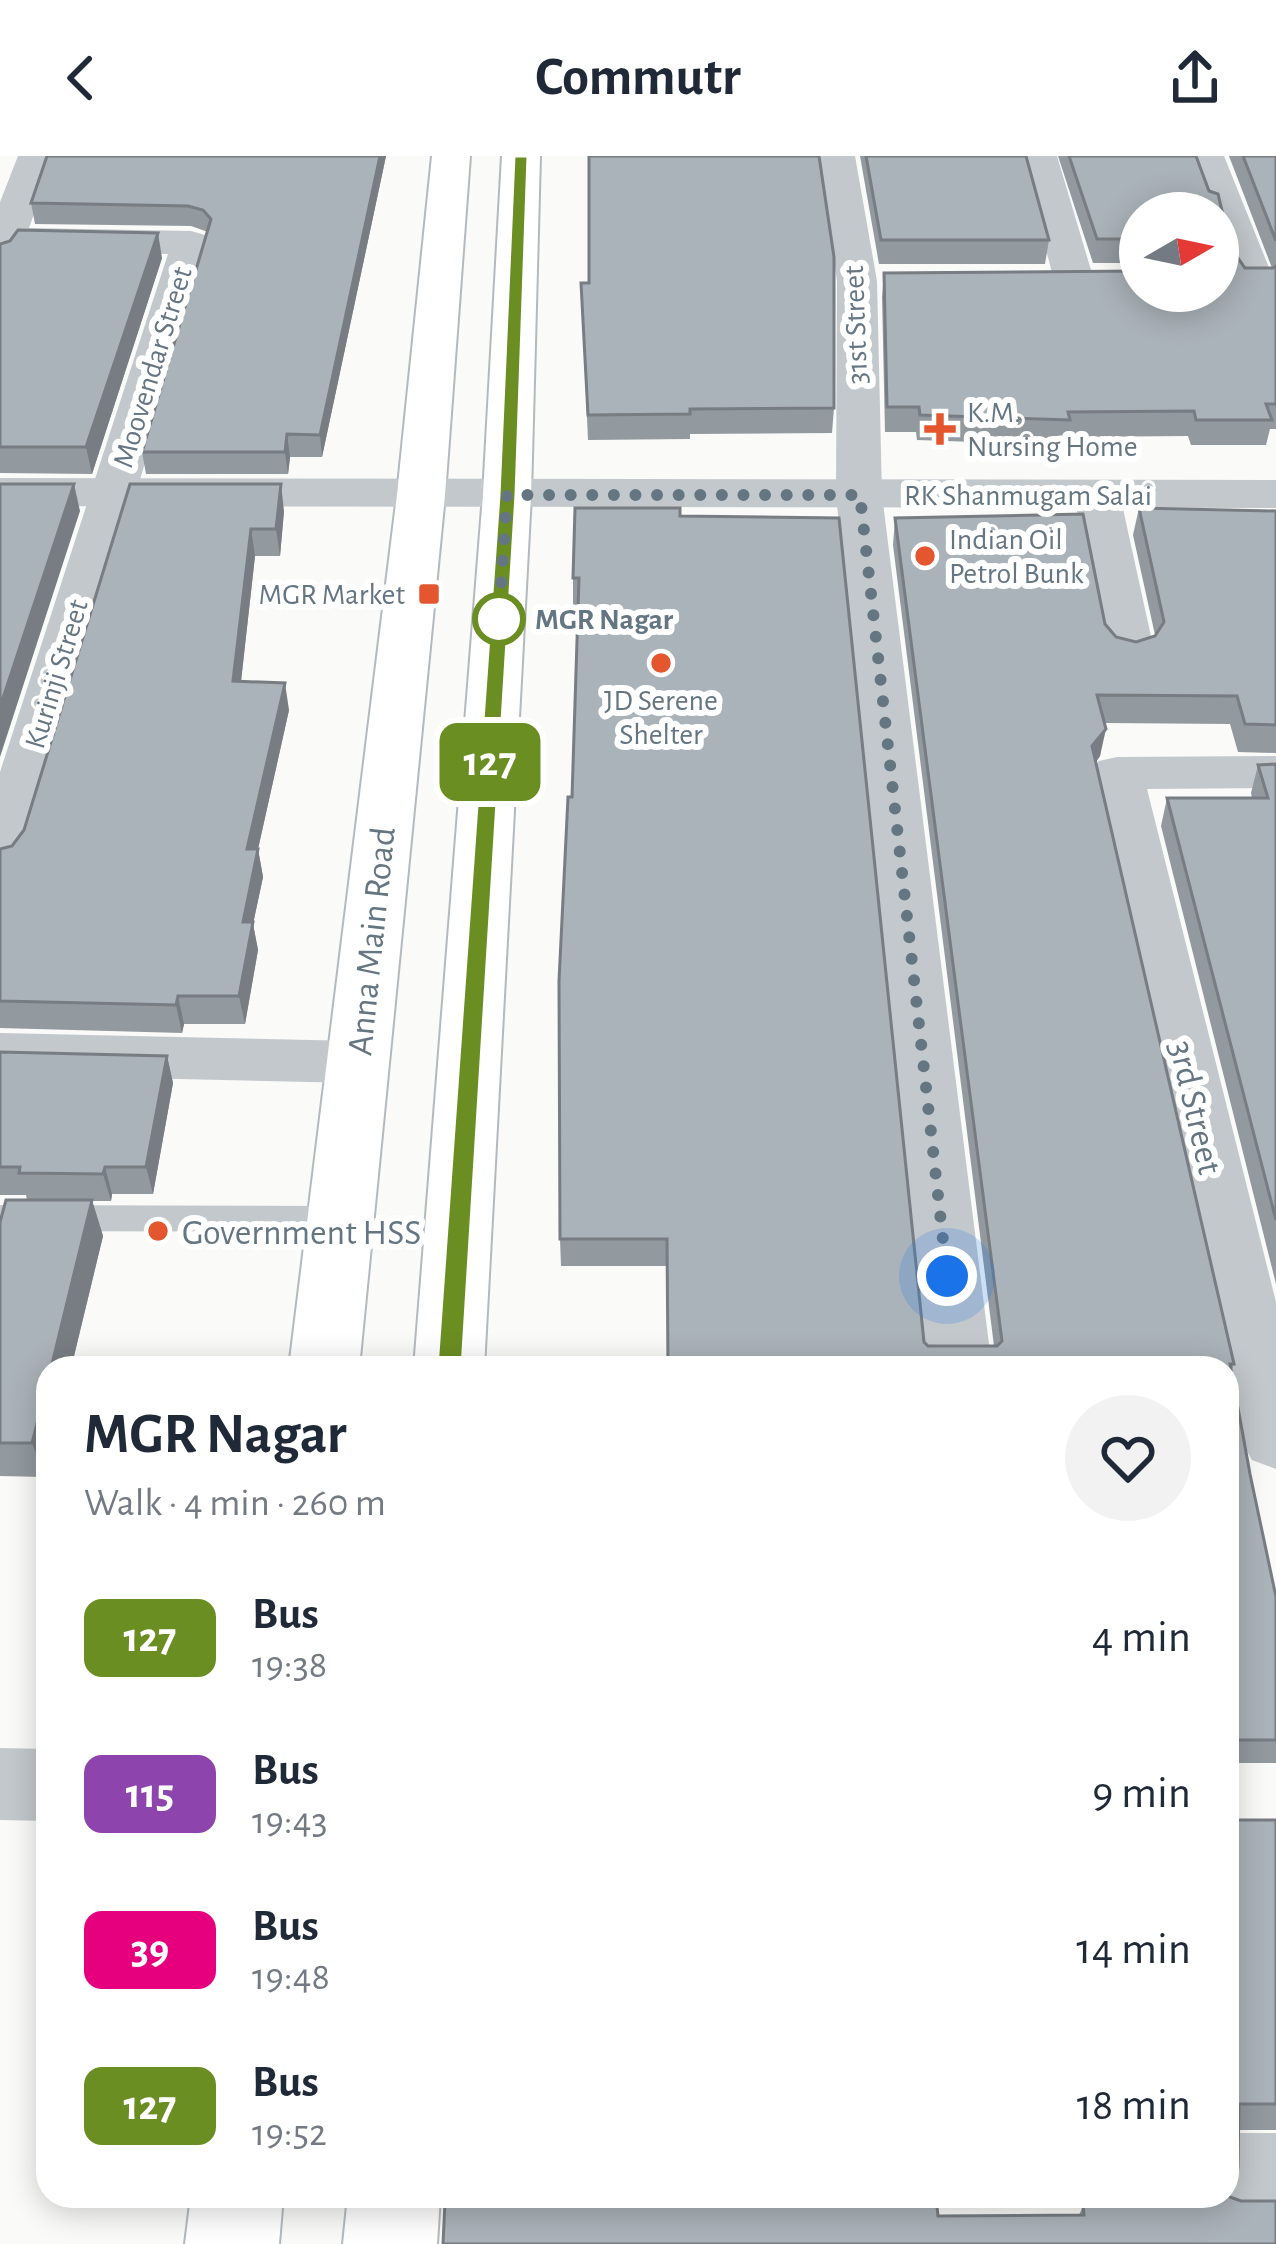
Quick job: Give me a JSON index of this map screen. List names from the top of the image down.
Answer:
{
  "streets": {
    "main road": ["Anna Main Road"],
    "street": [
      "31st Street",
      "Moovendar Street",
      "RK Shanmugam Salai",
      "Kurinji Street",
      "3rd Street"
    ]
  },
  "crossings": [
    ["31st Street", "RK Shanmugam Salai"],
    ["Moovendar Street", "RK Shanmugam Salai"],
    ["Moovendar Street", "Kurinji Street"],
    ["RK Shanmugam Salai", "Kurinji Street"],
    ["RK Shanmugam Salai", "Anna Main Road"]
  ],
  "places": {
    "health": ["K.M. Nursing Home"],
    "other": [
      "Indian Oil Petrol Bunk",
      "MGR Nagar",
      "JD Serene Shelter",
      "Government HSS"
    ],
    "transit": ["MGR Market"]
  },
  "lines": ["bus line 127"],
  "north": "right",
  "page": {
    "header": "Commutr",
    "on_map": "127",
    "heading": ["MGR Nagar", "Walk · 4 min · 260 m"],
    "list": [
      {
        "mark": "127",
        "name": "Bus",
        "note": "19:38",
        "value": "4 min"
      },
      {
        "mark": "115",
        "name": "Bus",
        "note": "19:43",
        "value": "9 min"
      },
      {
        "mark": "39",
        "name": "Bus",
        "note": "19:48",
        "value": "14 min"
      },
      {
        "mark": "127",
        "name": "Bus",
        "note": "19:52",
        "value": "18 min"
      }
    ]
  }
}
